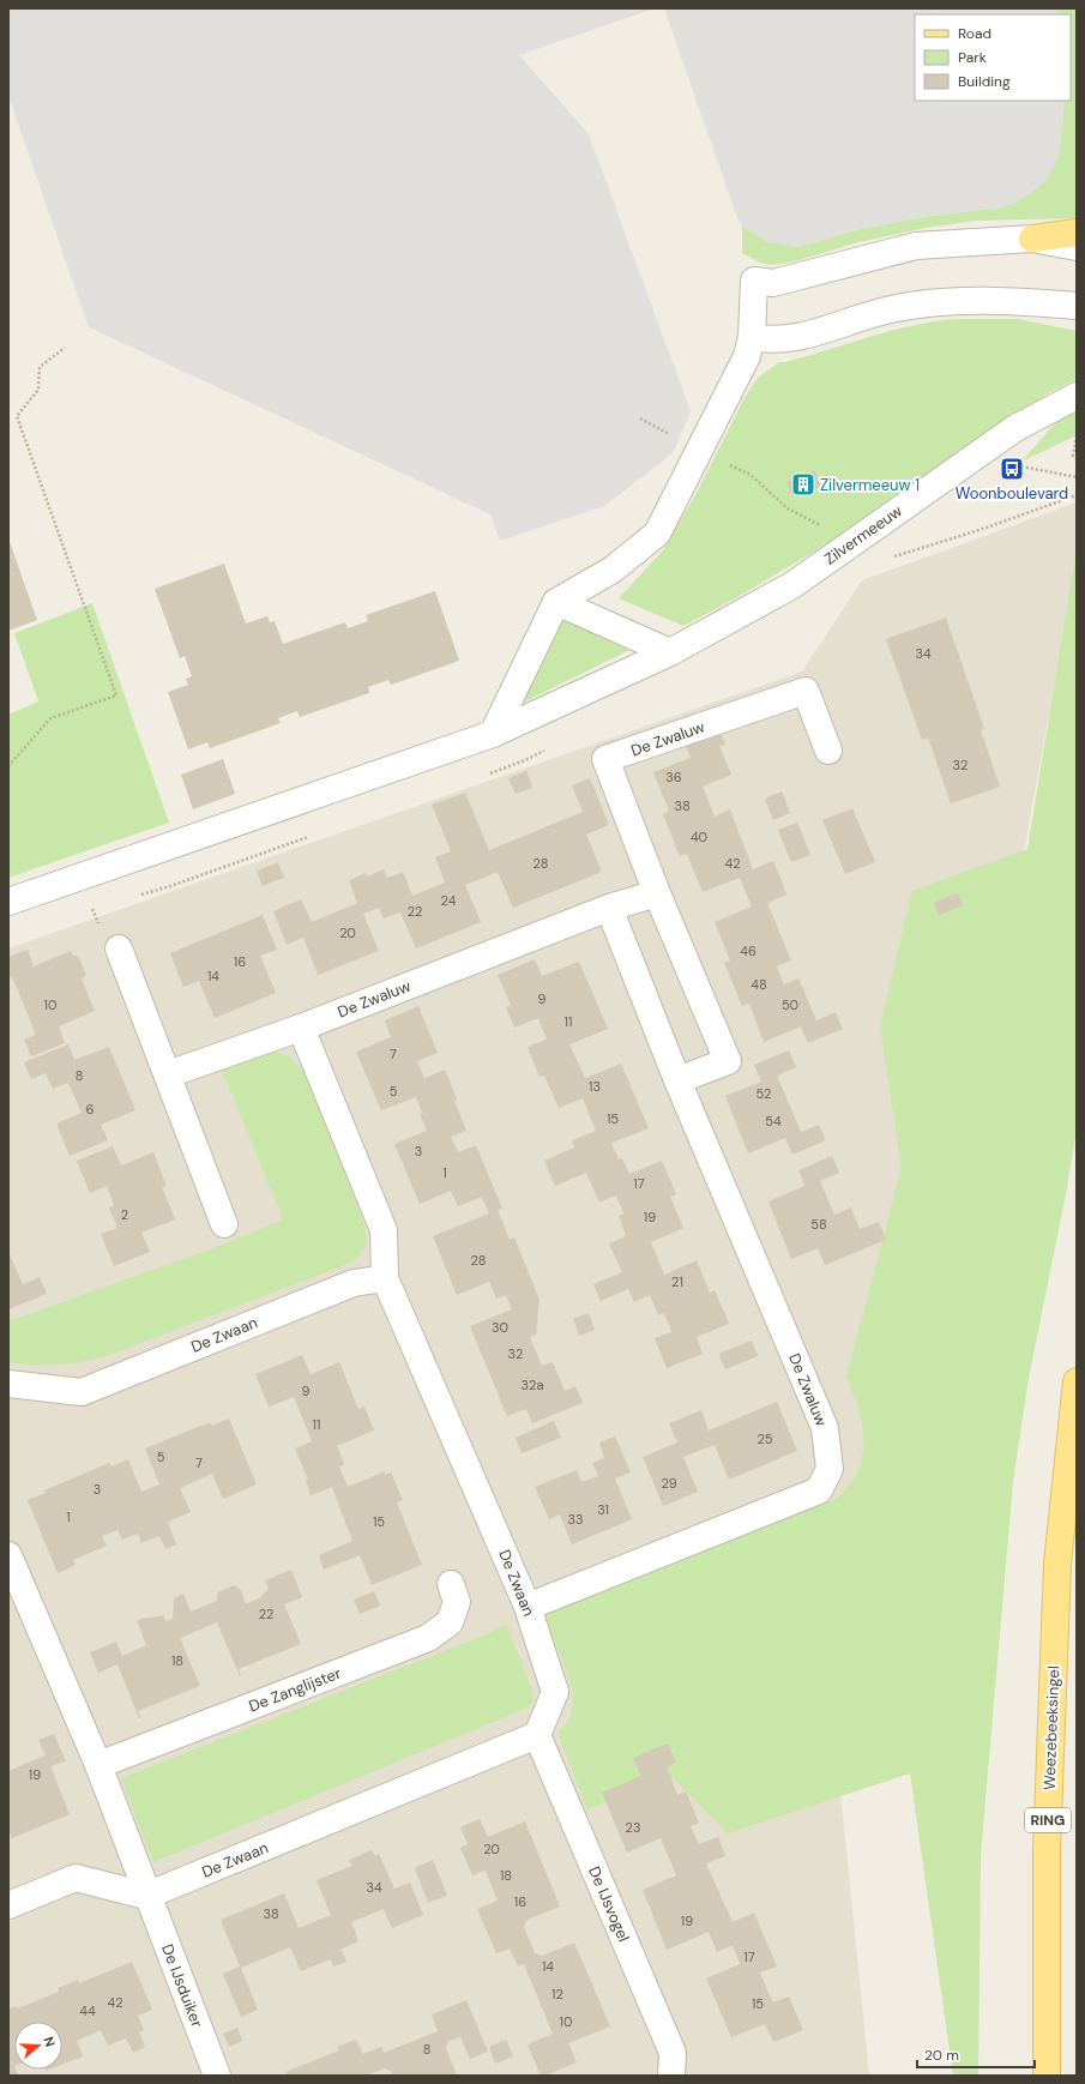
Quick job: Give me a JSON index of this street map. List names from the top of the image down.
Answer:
{
  "streets": {
    "main road": ["Weezebeeksingel", "RING"],
    "street": [
      "Zilvermeeuw",
      "De Zwaluw",
      "De Zwaan",
      "De Zanglijster",
      "De IJsvogel",
      "De IJsduiker"
    ]
  },
  "crossings": [
    ["De Zwaluw", "De Zwaan"],
    ["De Zwaan", "De IJsvogel"],
    ["De Zwaan", "De IJsduiker"]
  ],
  "places": {
    "bus stop": ["Woonboulevard"],
    "building": ["Zilvermeeuw 1"]
  },
  "house_numbers": [
    "34",
    "32",
    "36",
    "38",
    "40",
    "28",
    "42",
    "24",
    "22",
    "20",
    "46",
    "16",
    "14",
    "48",
    "9",
    "10",
    "50",
    "11",
    "7",
    "8",
    "13",
    "5",
    "52",
    "6",
    "15",
    "54",
    "3",
    "1",
    "17",
    "2",
    "19",
    "58",
    "28",
    "21",
    "30",
    "32",
    "32a",
    "9",
    "11",
    "25",
    "5",
    "7",
    "29",
    "3",
    "31",
    "1",
    "33",
    "15",
    "22",
    "18",
    "19",
    "23",
    "20",
    "18",
    "34",
    "16",
    "38",
    "19",
    "17",
    "14",
    "12",
    "42",
    "15",
    "44",
    "10",
    "8"
  ],
  "legend": ["Road", "Park", "Building"],
  "scale_bar": "20 m",
  "north": "right"
}
